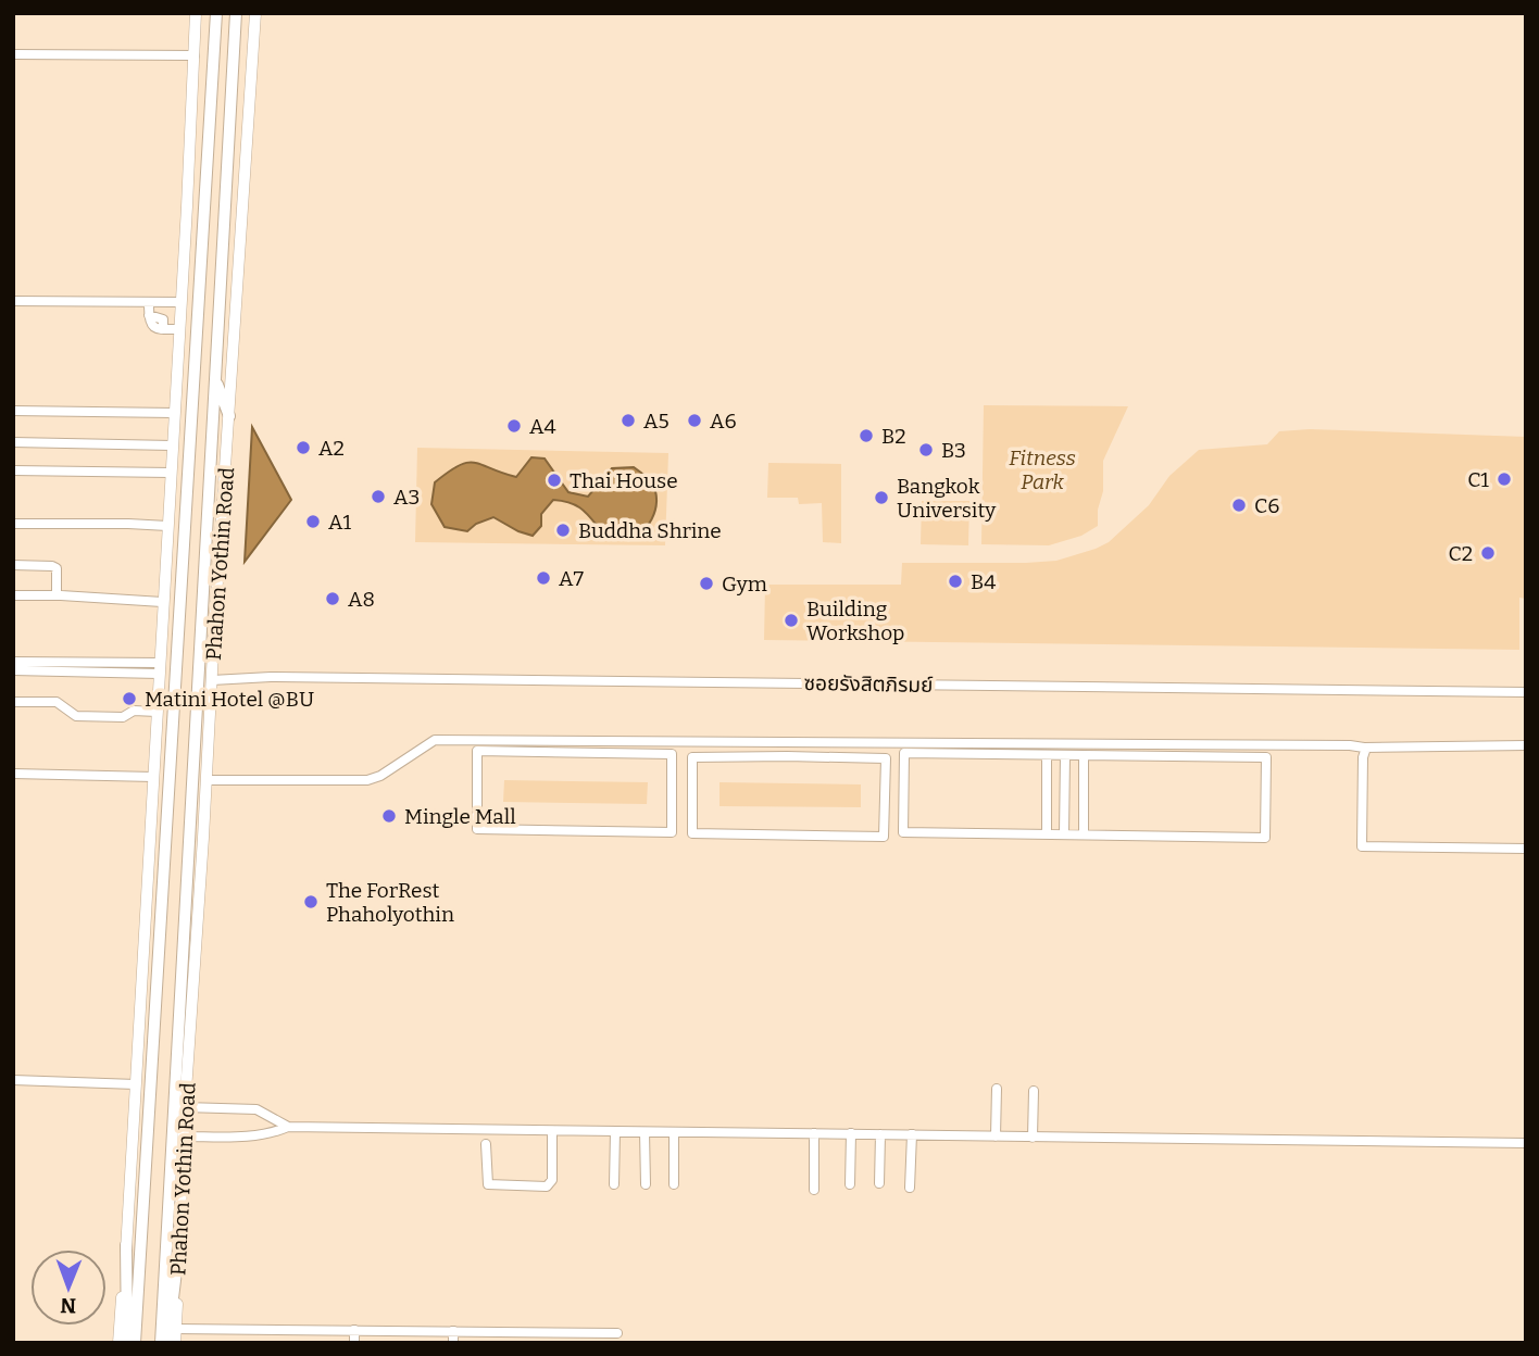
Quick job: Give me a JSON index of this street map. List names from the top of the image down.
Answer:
{
  "streets": {
    "highway": ["Phahon Yothin Road"],
    "street": ["ซอยรังสิตภิรมย์"]
  },
  "crossings": [
    ["Phahon Yothin Road", "ซอยรังสิตภิรมย์"]
  ],
  "parks": ["Fitness Park"],
  "places": [
    "A5",
    "A6",
    "A4",
    "B2",
    "A2",
    "B3",
    "C1",
    "Thai House",
    "A3",
    "Bangkok University",
    "C6",
    "A1",
    "Buddha Shrine",
    "C2",
    "A7",
    "B4",
    "Gym",
    "A8",
    "Building Workshop",
    "Matini Hotel @BU",
    "Mingle Mall",
    "The ForRest Phaholyothin"
  ],
  "north": "bottom"
}
